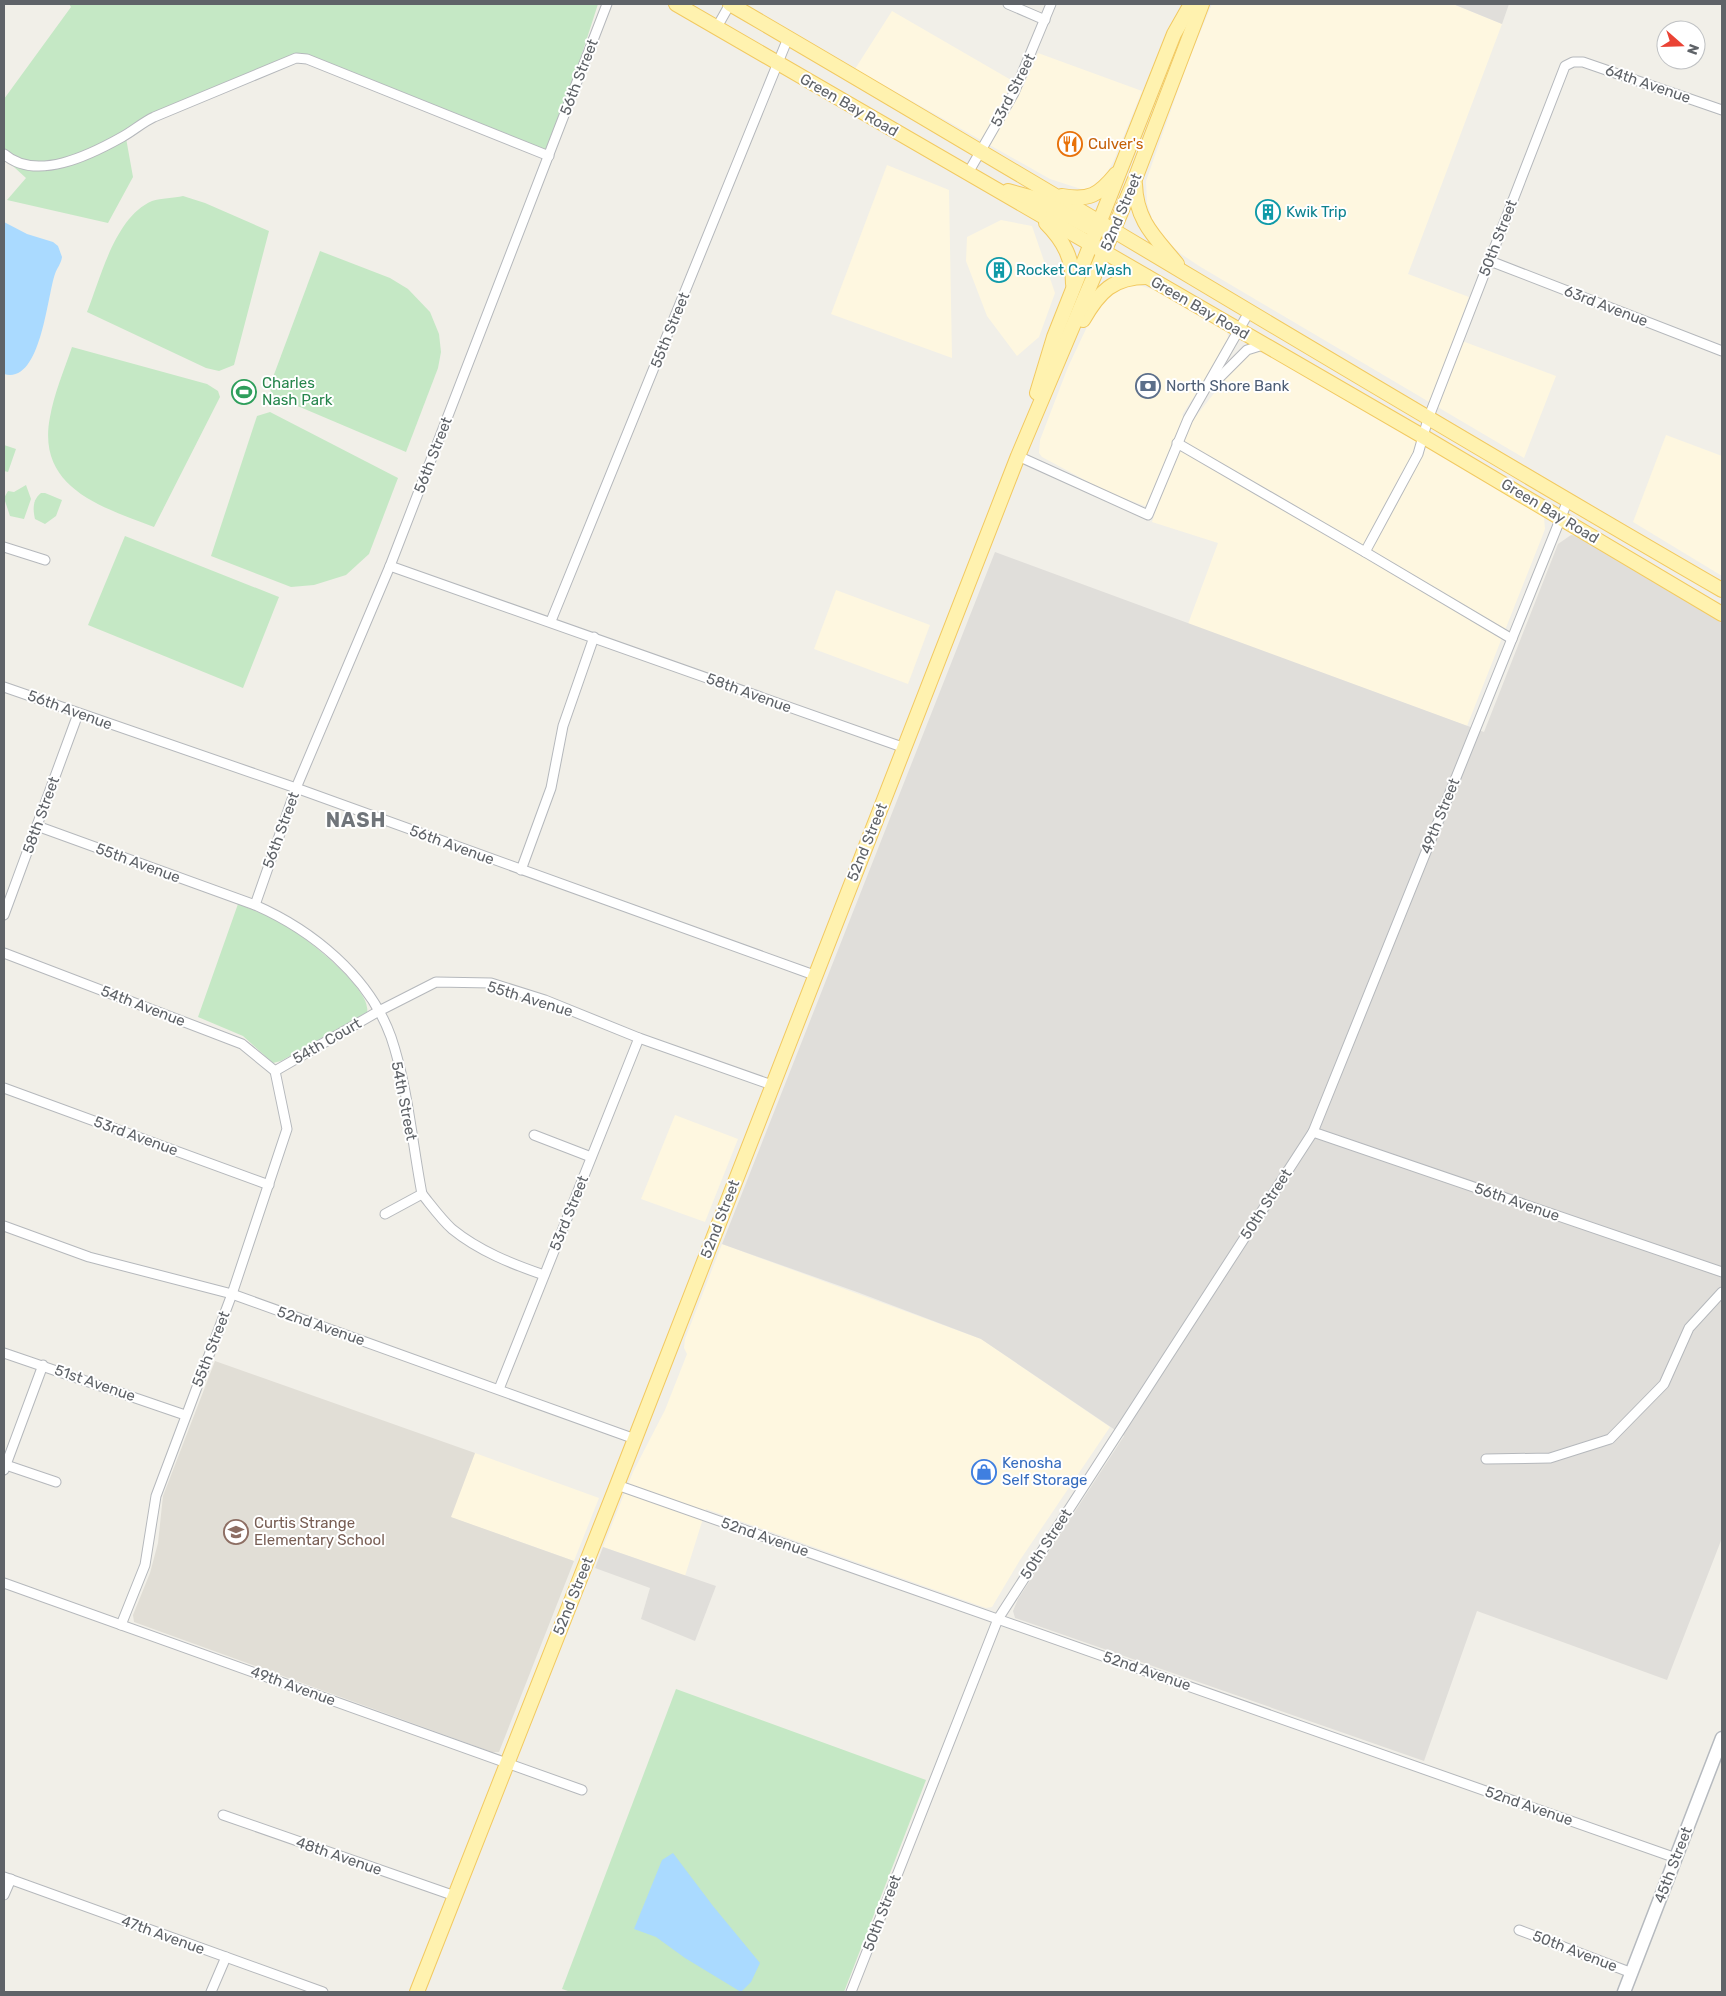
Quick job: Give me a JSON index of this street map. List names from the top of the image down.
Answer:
{
  "streets": {
    "main road": ["Green Bay Road", "52nd Street"],
    "street": [
      "56th Street",
      "64th Avenue",
      "53rd Street",
      "50th Street",
      "63rd Avenue",
      "55th Street",
      "58th Avenue",
      "56th Avenue",
      "58th Street",
      "49th Street",
      "55th Avenue",
      "54th Avenue",
      "54th Court",
      "54th Street",
      "53rd Avenue",
      "52nd Avenue",
      "51st Avenue",
      "49th Avenue",
      "48th Avenue",
      "45th Street",
      "47th Avenue",
      "50th Avenue"
    ]
  },
  "crossings": [
    ["56th Street", "58th Avenue"],
    ["56th Street", "56th Avenue"],
    ["56th Street", "55th Avenue"],
    ["64th Avenue", "50th Street"],
    ["53rd Street", "Green Bay Road"],
    ["53rd Street", "55th Avenue"],
    ["53rd Street", "52nd Avenue"],
    ["Green Bay Road", "52nd Street"],
    ["Green Bay Road", "50th Street"],
    ["Green Bay Road", "55th Street"],
    ["Green Bay Road", "49th Street"],
    ["52nd Street", "58th Avenue"],
    ["52nd Street", "56th Avenue"],
    ["52nd Street", "55th Avenue"],
    ["52nd Street", "52nd Avenue"],
    ["52nd Street", "49th Avenue"],
    ["52nd Street", "48th Avenue"],
    ["50th Street", "63rd Avenue"],
    ["50th Street", "56th Avenue"],
    ["50th Street", "49th Street"],
    ["50th Street", "52nd Avenue"],
    ["55th Street", "58th Avenue"],
    ["55th Street", "54th Avenue"],
    ["55th Street", "54th Court"],
    ["55th Street", "53rd Avenue"],
    ["55th Street", "52nd Avenue"],
    ["55th Street", "51st Avenue"],
    ["55th Street", "49th Avenue"],
    ["56th Avenue", "58th Street"],
    ["56th Avenue", "49th Street"],
    ["58th Street", "55th Avenue"],
    ["55th Avenue", "54th Court"],
    ["55th Avenue", "54th Street"],
    ["54th Avenue", "54th Court"],
    ["54th Court", "54th Street"],
    ["52nd Avenue", "45th Street"],
    ["45th Street", "50th Avenue"]
  ],
  "districts": ["NASH"],
  "places": {
    "restaurant": ["Culver's"],
    "building": ["Kwik Trip", "Rocket Car Wash"],
    "bank": ["North Shore Bank"],
    "sports": ["Charles Nash Park"],
    "shop": ["Kenosha Self Storage"],
    "school or university": ["Curtis Strange Elementary School"]
  },
  "north": "right"
}
